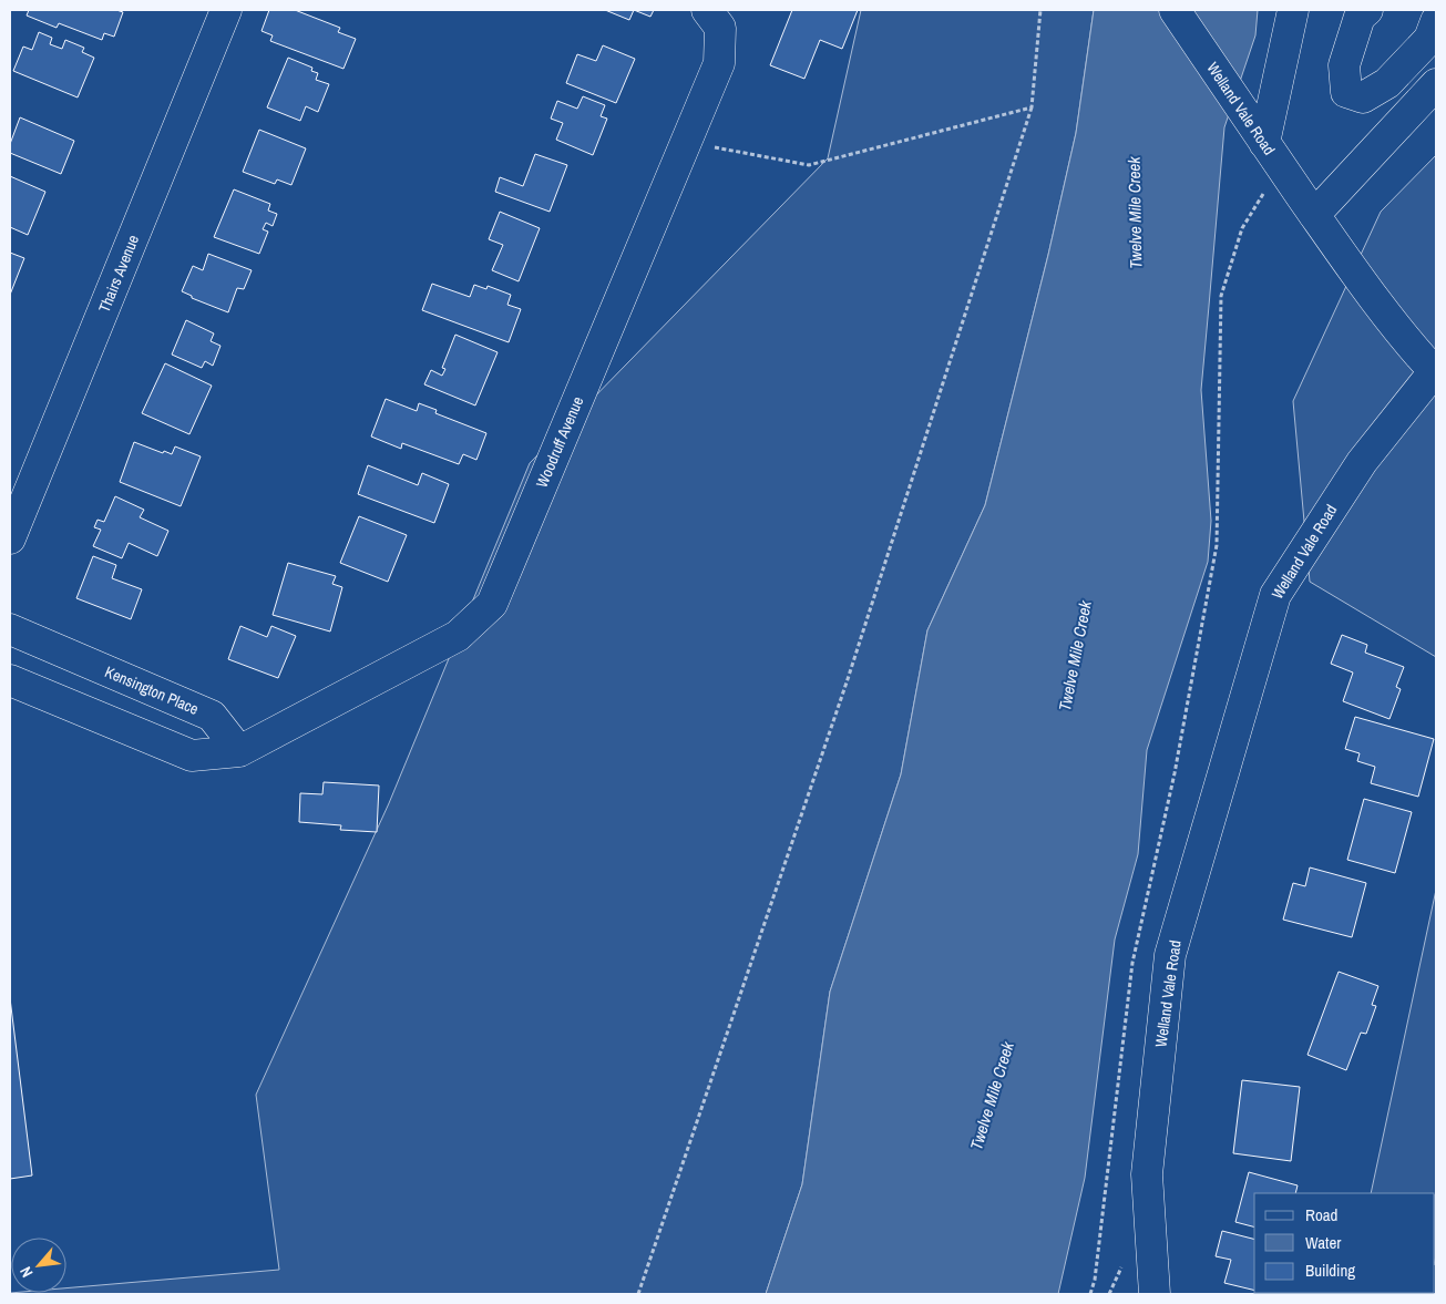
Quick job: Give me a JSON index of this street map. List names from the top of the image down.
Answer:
{
  "streets": {
    "street": [
      "Welland Vale Road",
      "Thairs Avenue",
      "Woodruff Avenue",
      "Kensington Place"
    ]
  },
  "crossings": [
    ["Woodruff Avenue", "Kensington Place"]
  ],
  "water": ["Twelve Mile Creek"],
  "legend": ["Road", "Water", "Building"],
  "north": "bottom left"
}
